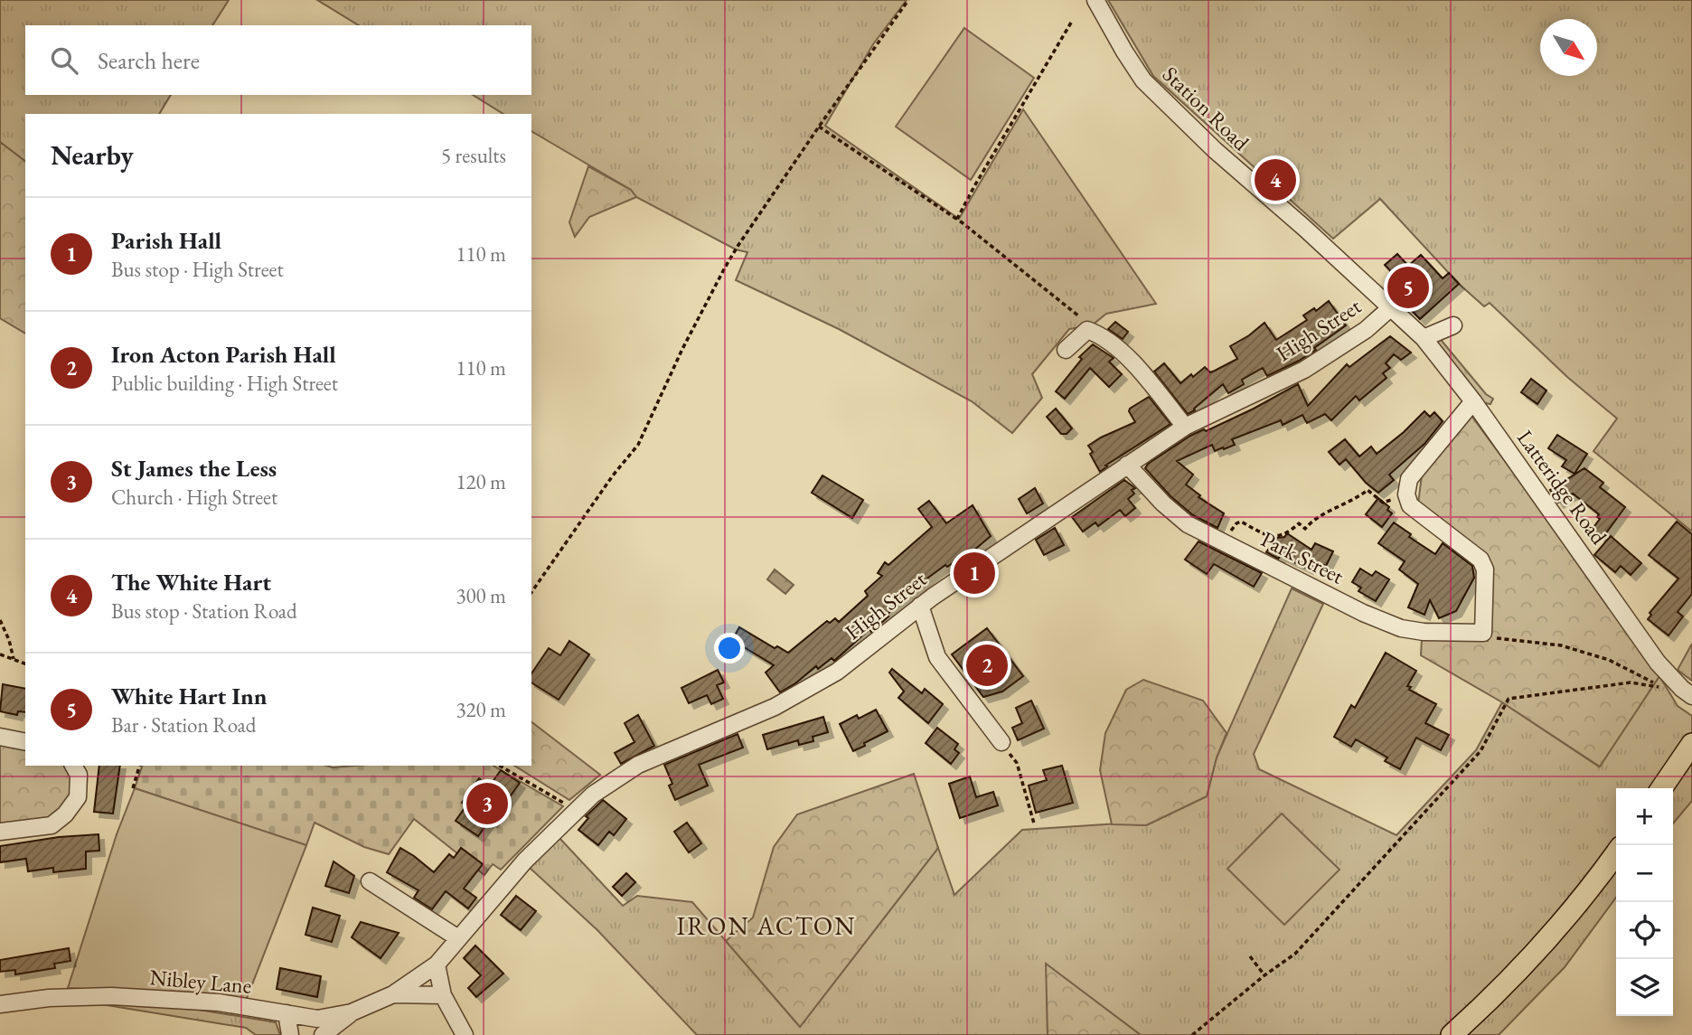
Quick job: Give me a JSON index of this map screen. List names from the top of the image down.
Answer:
{
  "streets": {
    "street": [
      "Station Road",
      "High Street",
      "Latteridge Road",
      "Park Street",
      "Nibley Lane"
    ]
  },
  "crossings": [
    ["Station Road", "High Street"],
    ["Station Road", "Latteridge Road"],
    ["High Street", "Latteridge Road"],
    ["High Street", "Park Street"],
    ["High Street", "Nibley Lane"]
  ],
  "districts": ["IRON ACTON"],
  "north": "bottom right",
  "page": {
    "search": "Search here",
    "heading": ["Nearby", "5 results"],
    "pins": [
      "4",
      "5",
      "1",
      "2",
      "3"
    ],
    "list": [
      {
        "mark": "1",
        "name": "Parish Hall",
        "note": "Bus stop · High Street",
        "value": "110 m"
      },
      {
        "mark": "2",
        "name": "Iron Acton Parish Hall",
        "note": "Public building · High Street",
        "value": "110 m"
      },
      {
        "mark": "3",
        "name": "St James the Less",
        "note": "Church · High Street",
        "value": "120 m"
      },
      {
        "mark": "4",
        "name": "The White Hart",
        "note": "Bus stop · Station Road",
        "value": "300 m"
      },
      {
        "mark": "5",
        "name": "White Hart Inn",
        "note": "Bar · Station Road",
        "value": "320 m"
      }
    ],
    "map_buttons": ["+", "−"]
  }
}
